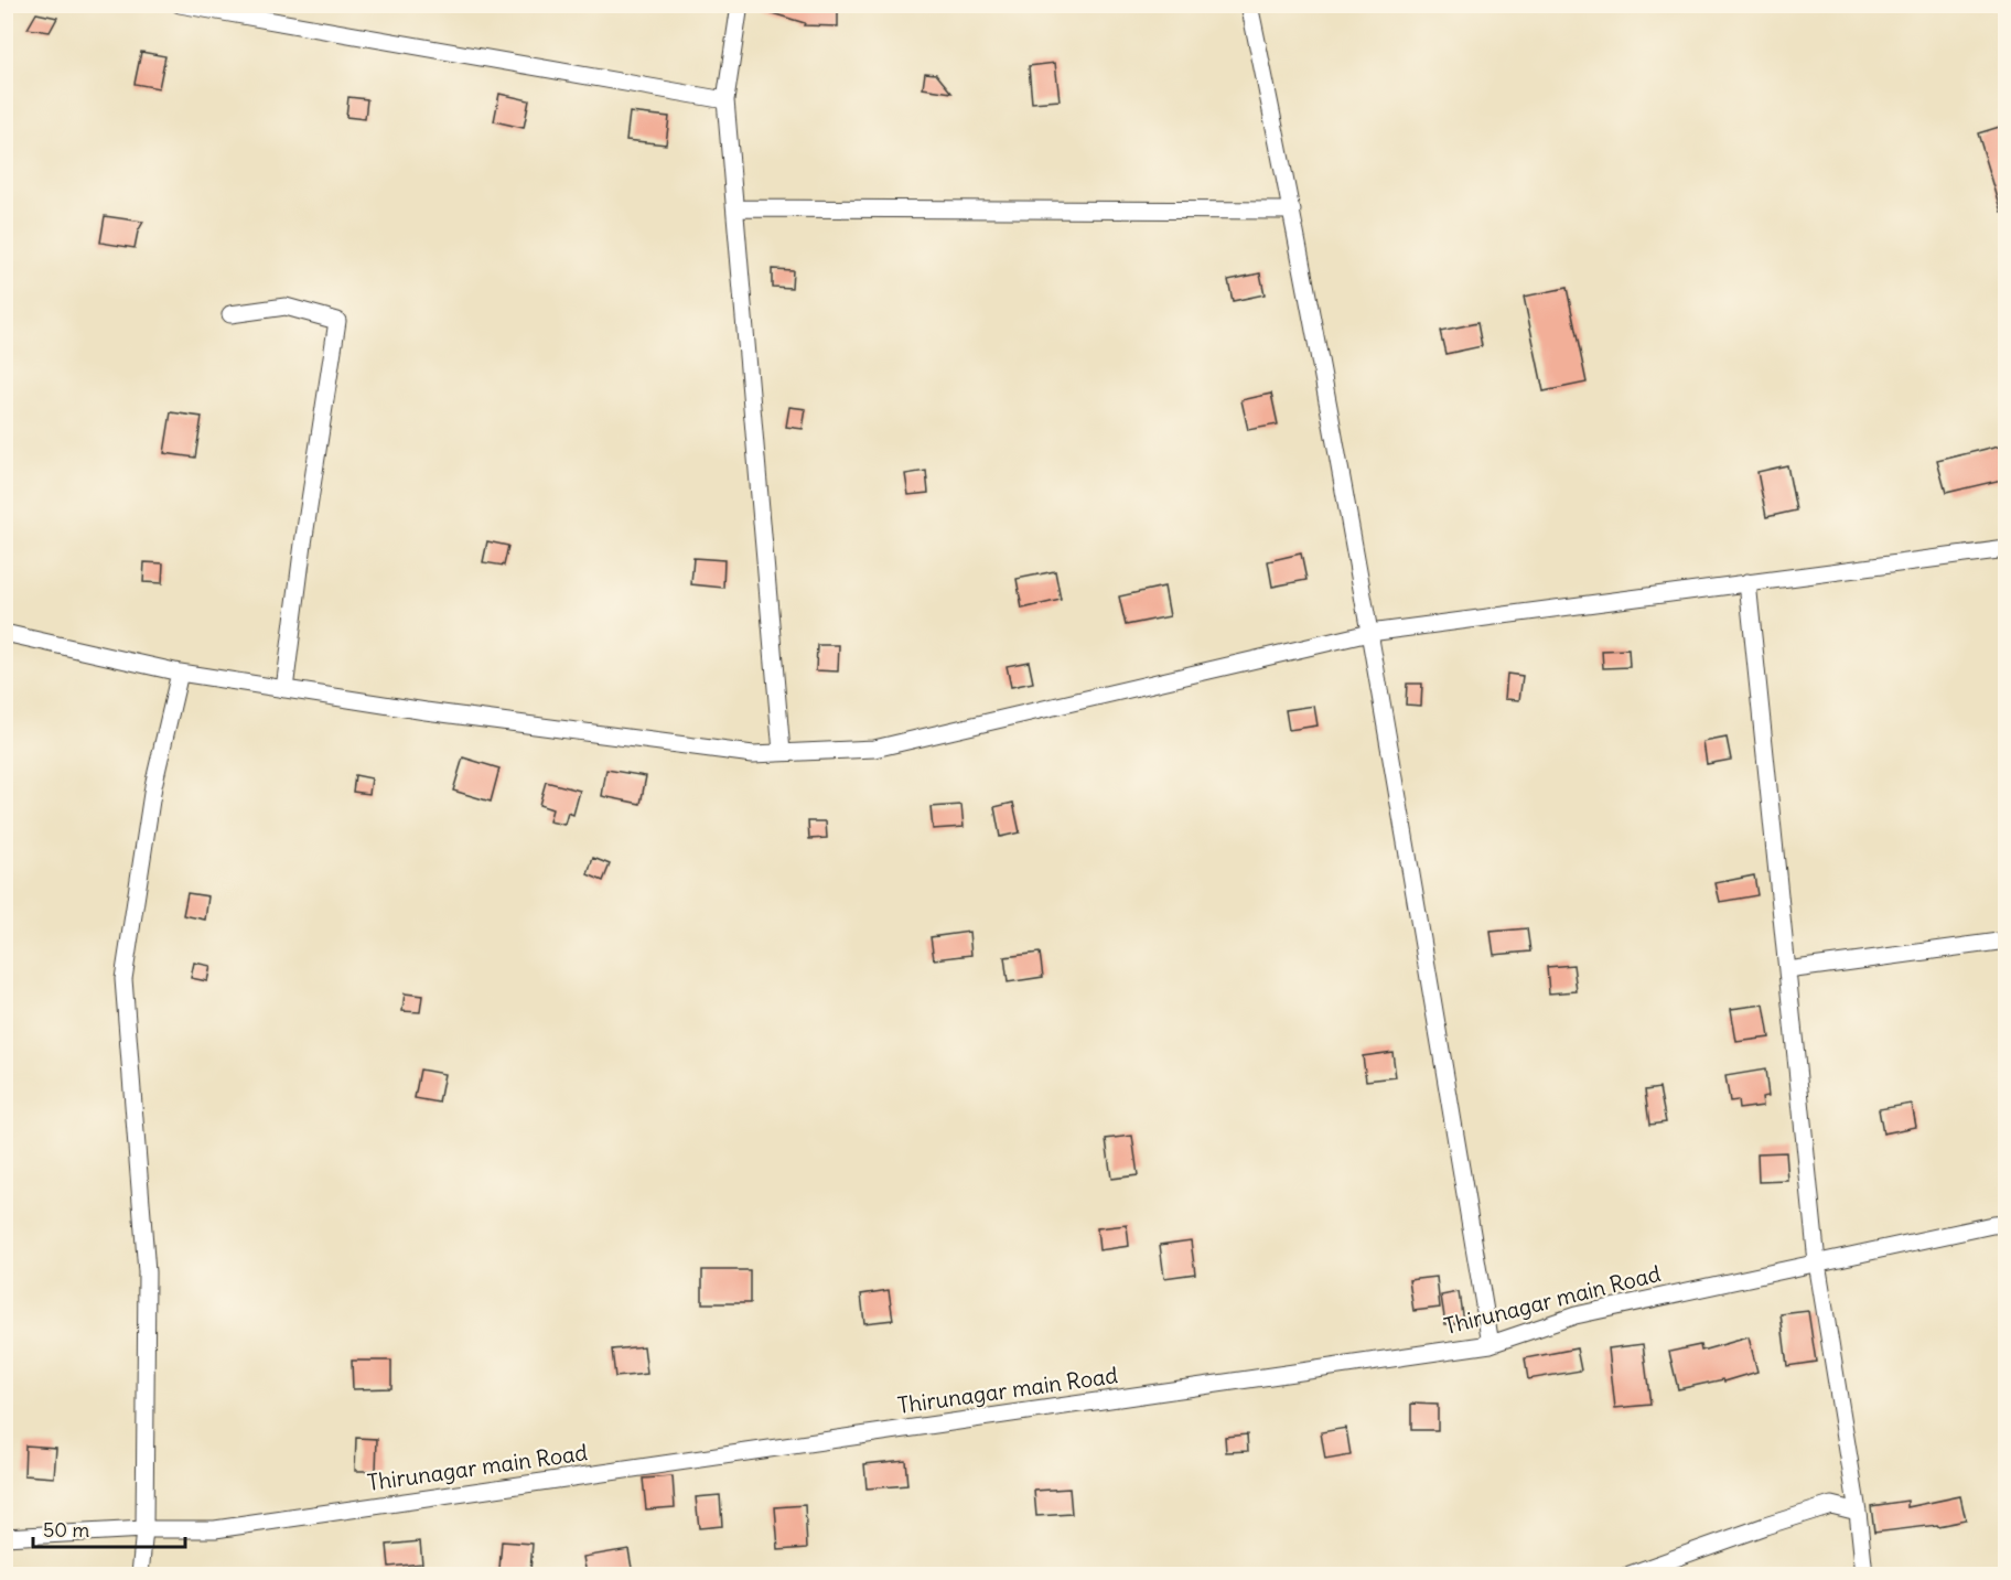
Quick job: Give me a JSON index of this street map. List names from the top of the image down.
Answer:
{
  "streets": {
    "street": ["Thirunagar main Road"]
  },
  "scale_bar": "50 m"
}
